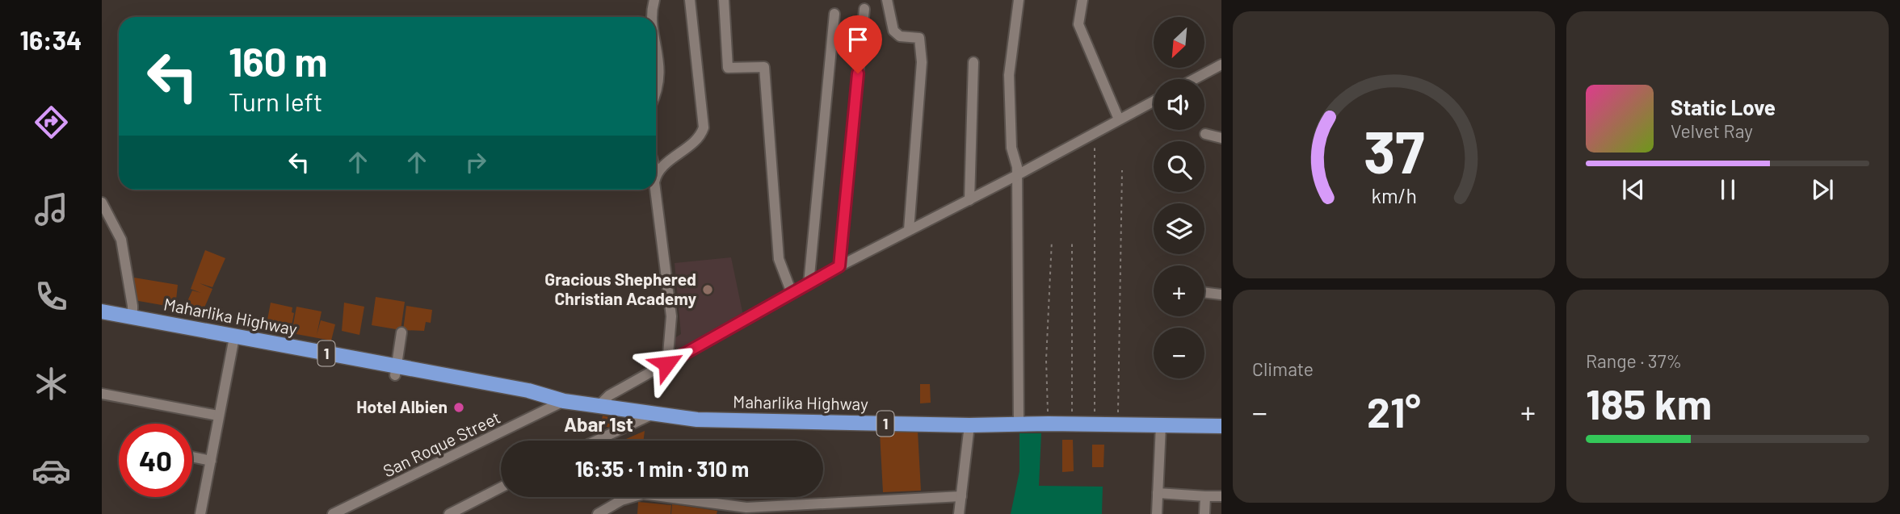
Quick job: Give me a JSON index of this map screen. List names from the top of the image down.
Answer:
{
  "streets": {
    "highway": ["Maharlika Highway", "1"],
    "street": ["San Roque Street"]
  },
  "crossings": [
    ["Maharlika Highway", "San Roque Street"]
  ],
  "districts": ["Abar 1st"],
  "places": ["Gracious Shephered Christian Academy", "Hotel Albien"],
  "north": "bottom left",
  "page": {
    "tabs": "16:34",
    "map_buttons": ["+", "−"],
    "turn": ["160 m", "Turn left"],
    "song": ["Static Love", "Velvet Ray"],
    "tile": [
      "Climate",
      ["Range · 37%", "185 km"]
    ],
    "heat": ["−", "21°", "+"],
    "limit": "40",
    "trip": "16:35 · 1 min · 310 m",
    "gauge": ["37", "km/h"]
  }
}
